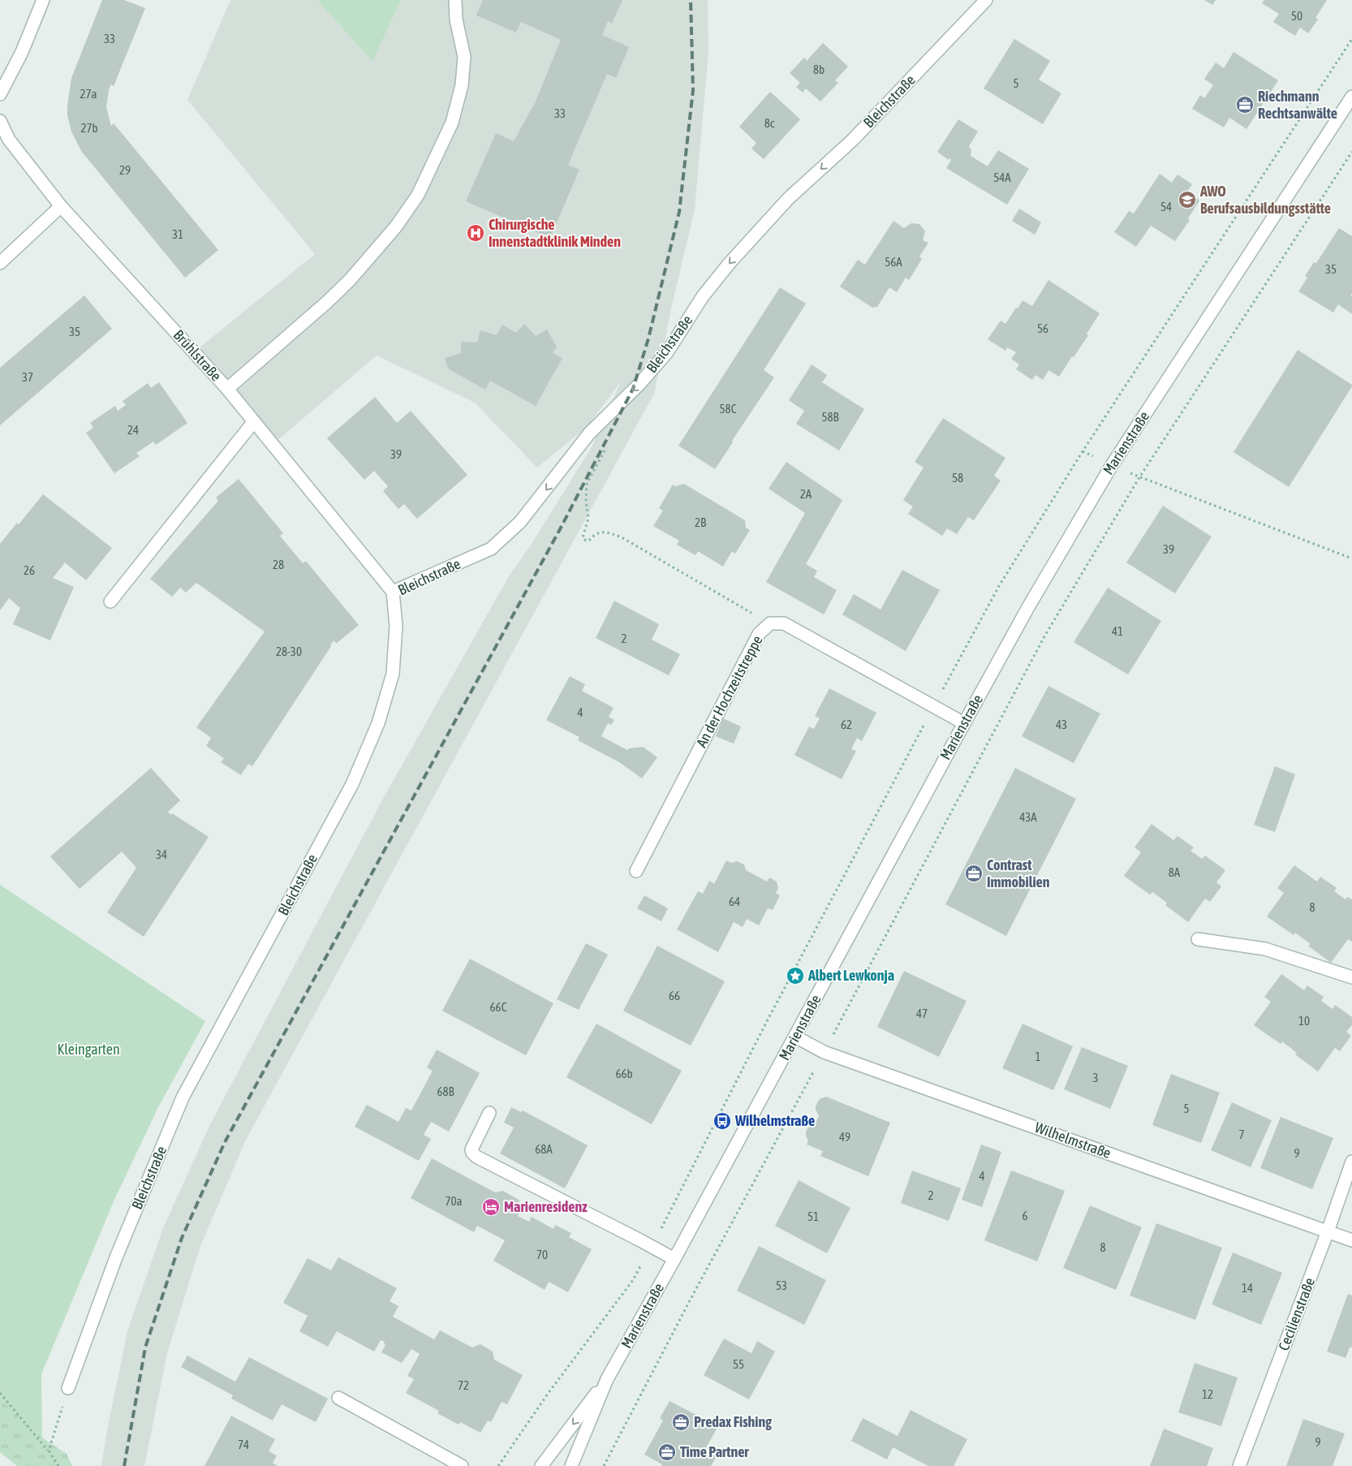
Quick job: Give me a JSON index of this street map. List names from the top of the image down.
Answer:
{
  "streets": {
    "street": [
      "Bleichstraße",
      "Brühlstraße",
      "Marienstraße",
      "An der Hochzeitstreppe",
      "Wilhelmstraße",
      "Cecilienstraße"
    ]
  },
  "crossings": [
    ["Bleichstraße", "Brühlstraße"],
    ["Marienstraße", "An der Hochzeitstreppe"],
    ["Marienstraße", "Wilhelmstraße"],
    ["Wilhelmstraße", "Cecilienstraße"]
  ],
  "one_way": ["Bleichstraße"],
  "parks": ["Kleingarten"],
  "places": {
    "office": [
      "Riechmann Rechtsanwälte",
      "Contrast Immobilien",
      "Predax Fishing",
      "Time Partner"
    ],
    "school or university": ["AWO Berufsausbildungsstätte"],
    "hospital": ["Chirurgische Innenstadtklinik Minden"],
    "place": ["Albert Lewkonja"],
    "bus stop": ["Wilhelmstraße"],
    "hotel": ["Marienresidenz"]
  },
  "house_numbers": [
    "50",
    "33",
    "8b",
    "5",
    "27a",
    "33",
    "8c",
    "27b",
    "29",
    "54A",
    "54",
    "31",
    "56A",
    "35",
    "56",
    "35",
    "37",
    "58C",
    "58B",
    "24",
    "39",
    "58",
    "2A",
    "2B",
    "39",
    "28",
    "26",
    "41",
    "2",
    "28-30",
    "4",
    "62",
    "43",
    "43A",
    "34",
    "8A",
    "64",
    "8",
    "66",
    "66C",
    "47",
    "10",
    "1",
    "66b",
    "3",
    "68B",
    "5",
    "7",
    "49",
    "68A",
    "9",
    "4",
    "2",
    "70a",
    "6",
    "51",
    "8",
    "70",
    "53",
    "14",
    "55",
    "72",
    "12",
    "9",
    "74"
  ]
}
